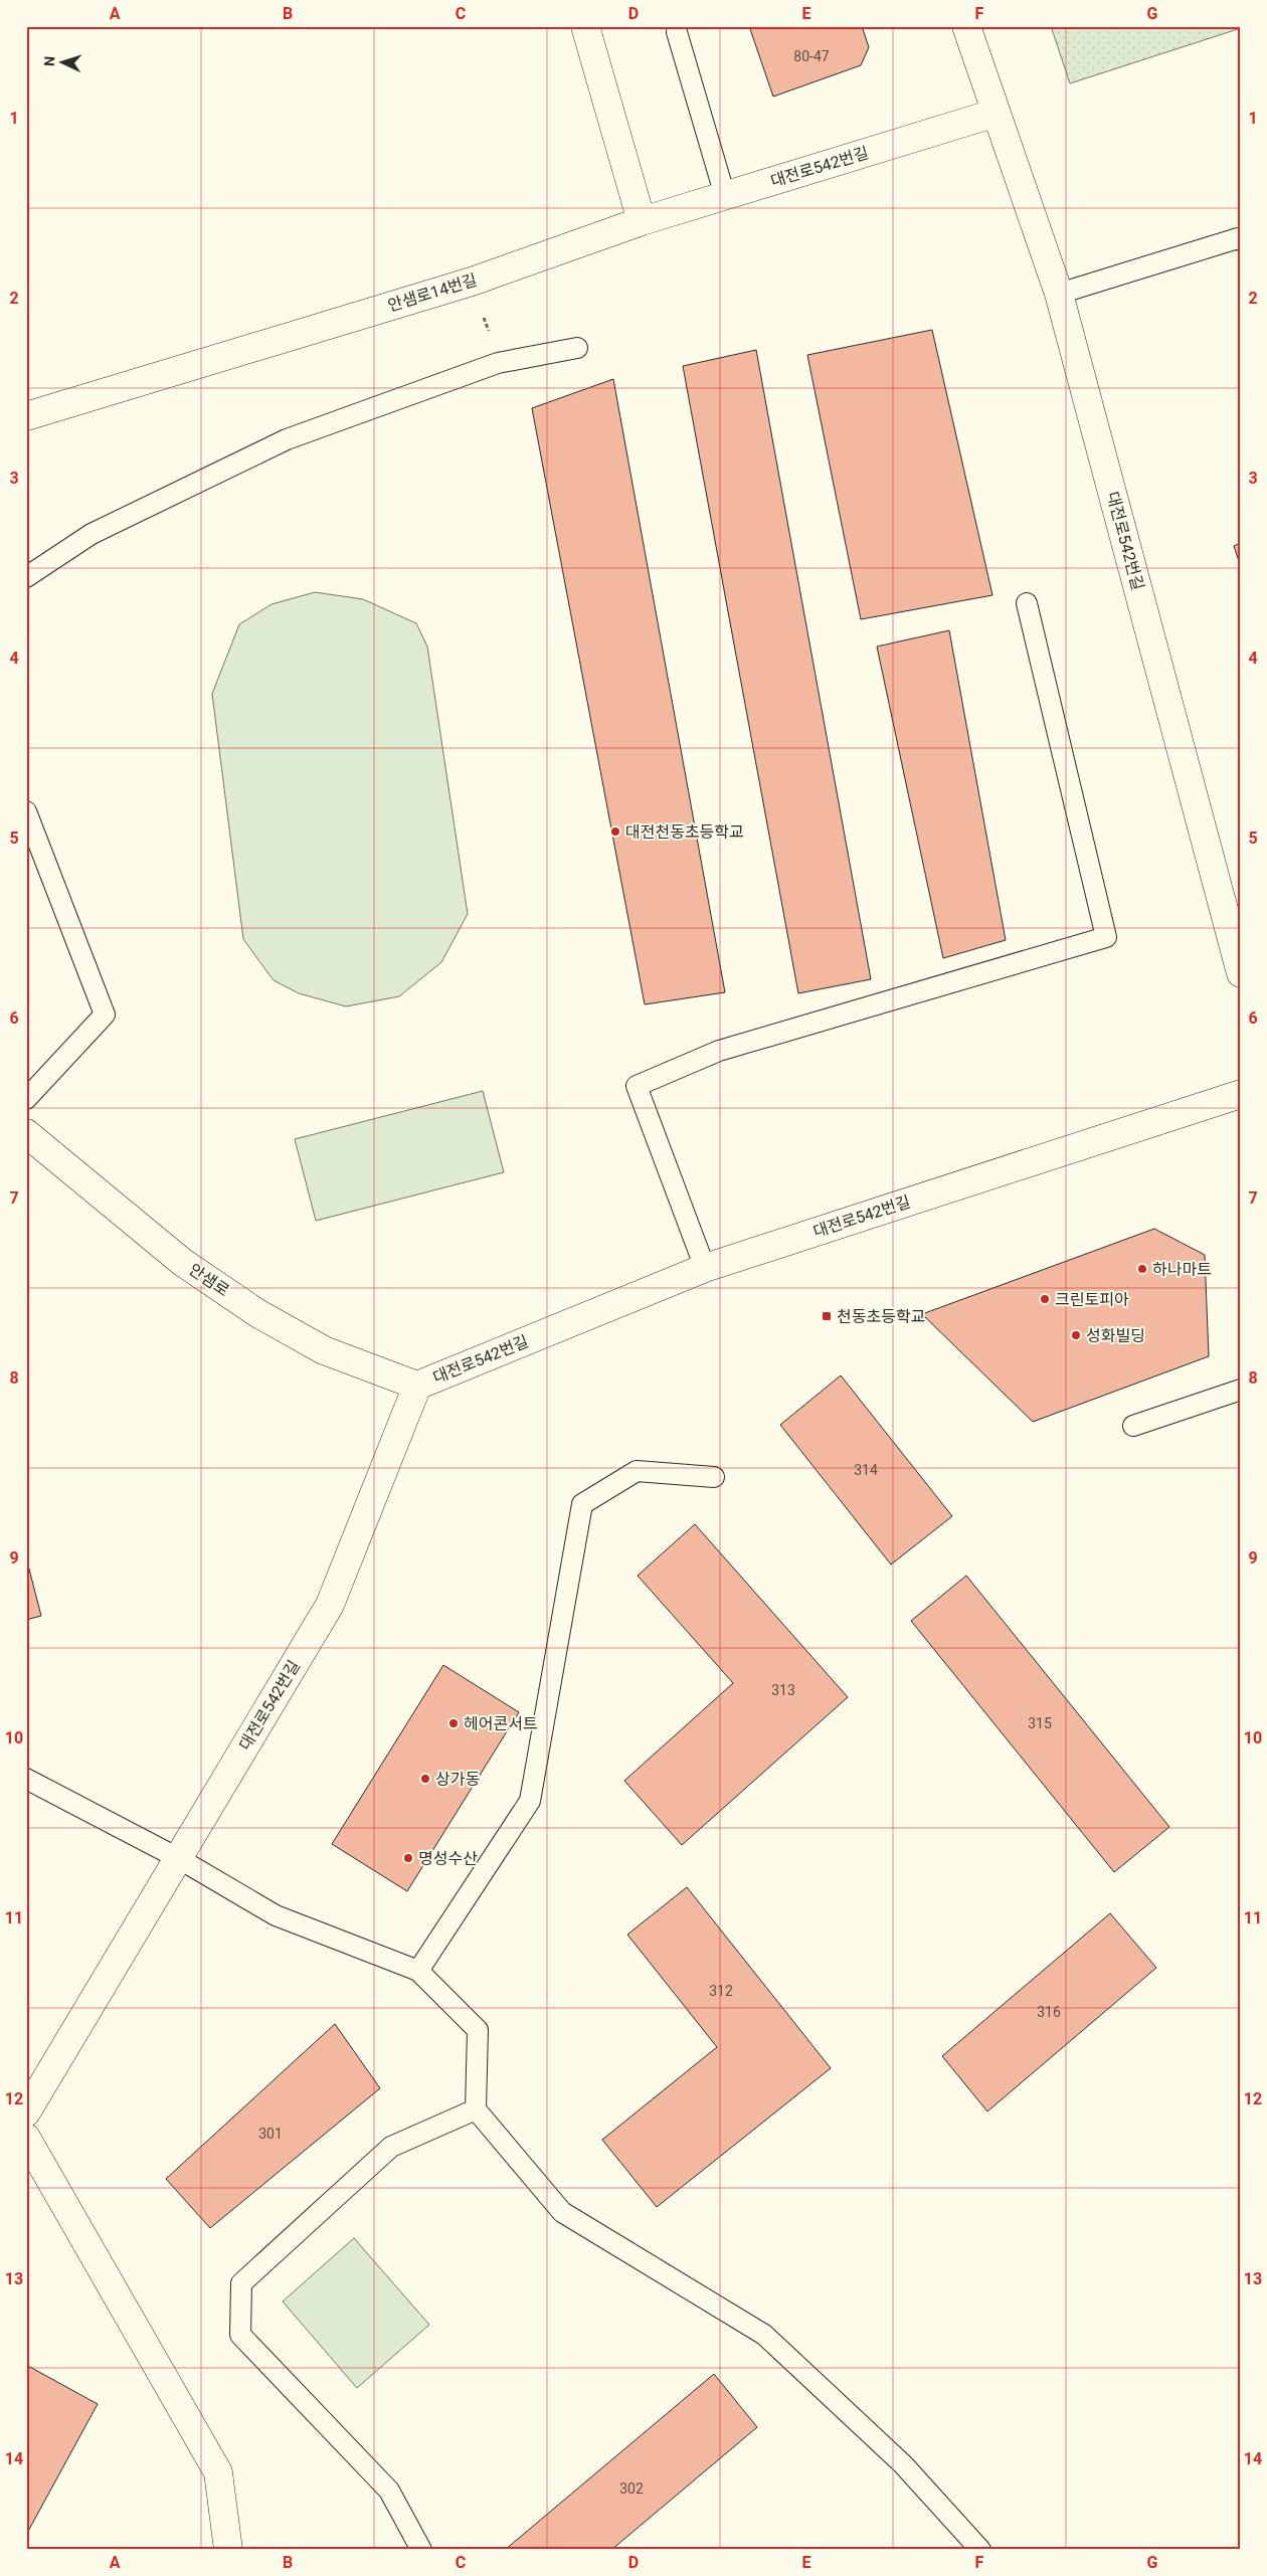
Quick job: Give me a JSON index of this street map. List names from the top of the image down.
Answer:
{
  "streets": {
    "street": ["대전로542번길", "안샘로14번길", "안샘로"]
  },
  "crossings": [
    ["대전로542번길", "안샘로14번길"],
    ["대전로542번길", "안샘로"]
  ],
  "places": {
    "other": [
      "대전천동초등학교",
      "하나마트",
      "크린토피아",
      "성화빌딩",
      "헤어콘서트",
      "상가동",
      "명성수산"
    ],
    "transit": ["천동초등학교"]
  },
  "house_numbers": [
    "80-47",
    "314",
    "313",
    "315",
    "312",
    "316",
    "301",
    "302"
  ],
  "north": "left",
  "grid": {
    "columns": [
      "A",
      "B",
      "C",
      "D",
      "E",
      "F",
      "G"
    ],
    "rows": [
      "1",
      "2",
      "3",
      "4",
      "5",
      "6",
      "7",
      "8",
      "9",
      "10",
      "11",
      "12",
      "13",
      "14"
    ]
  }
}
